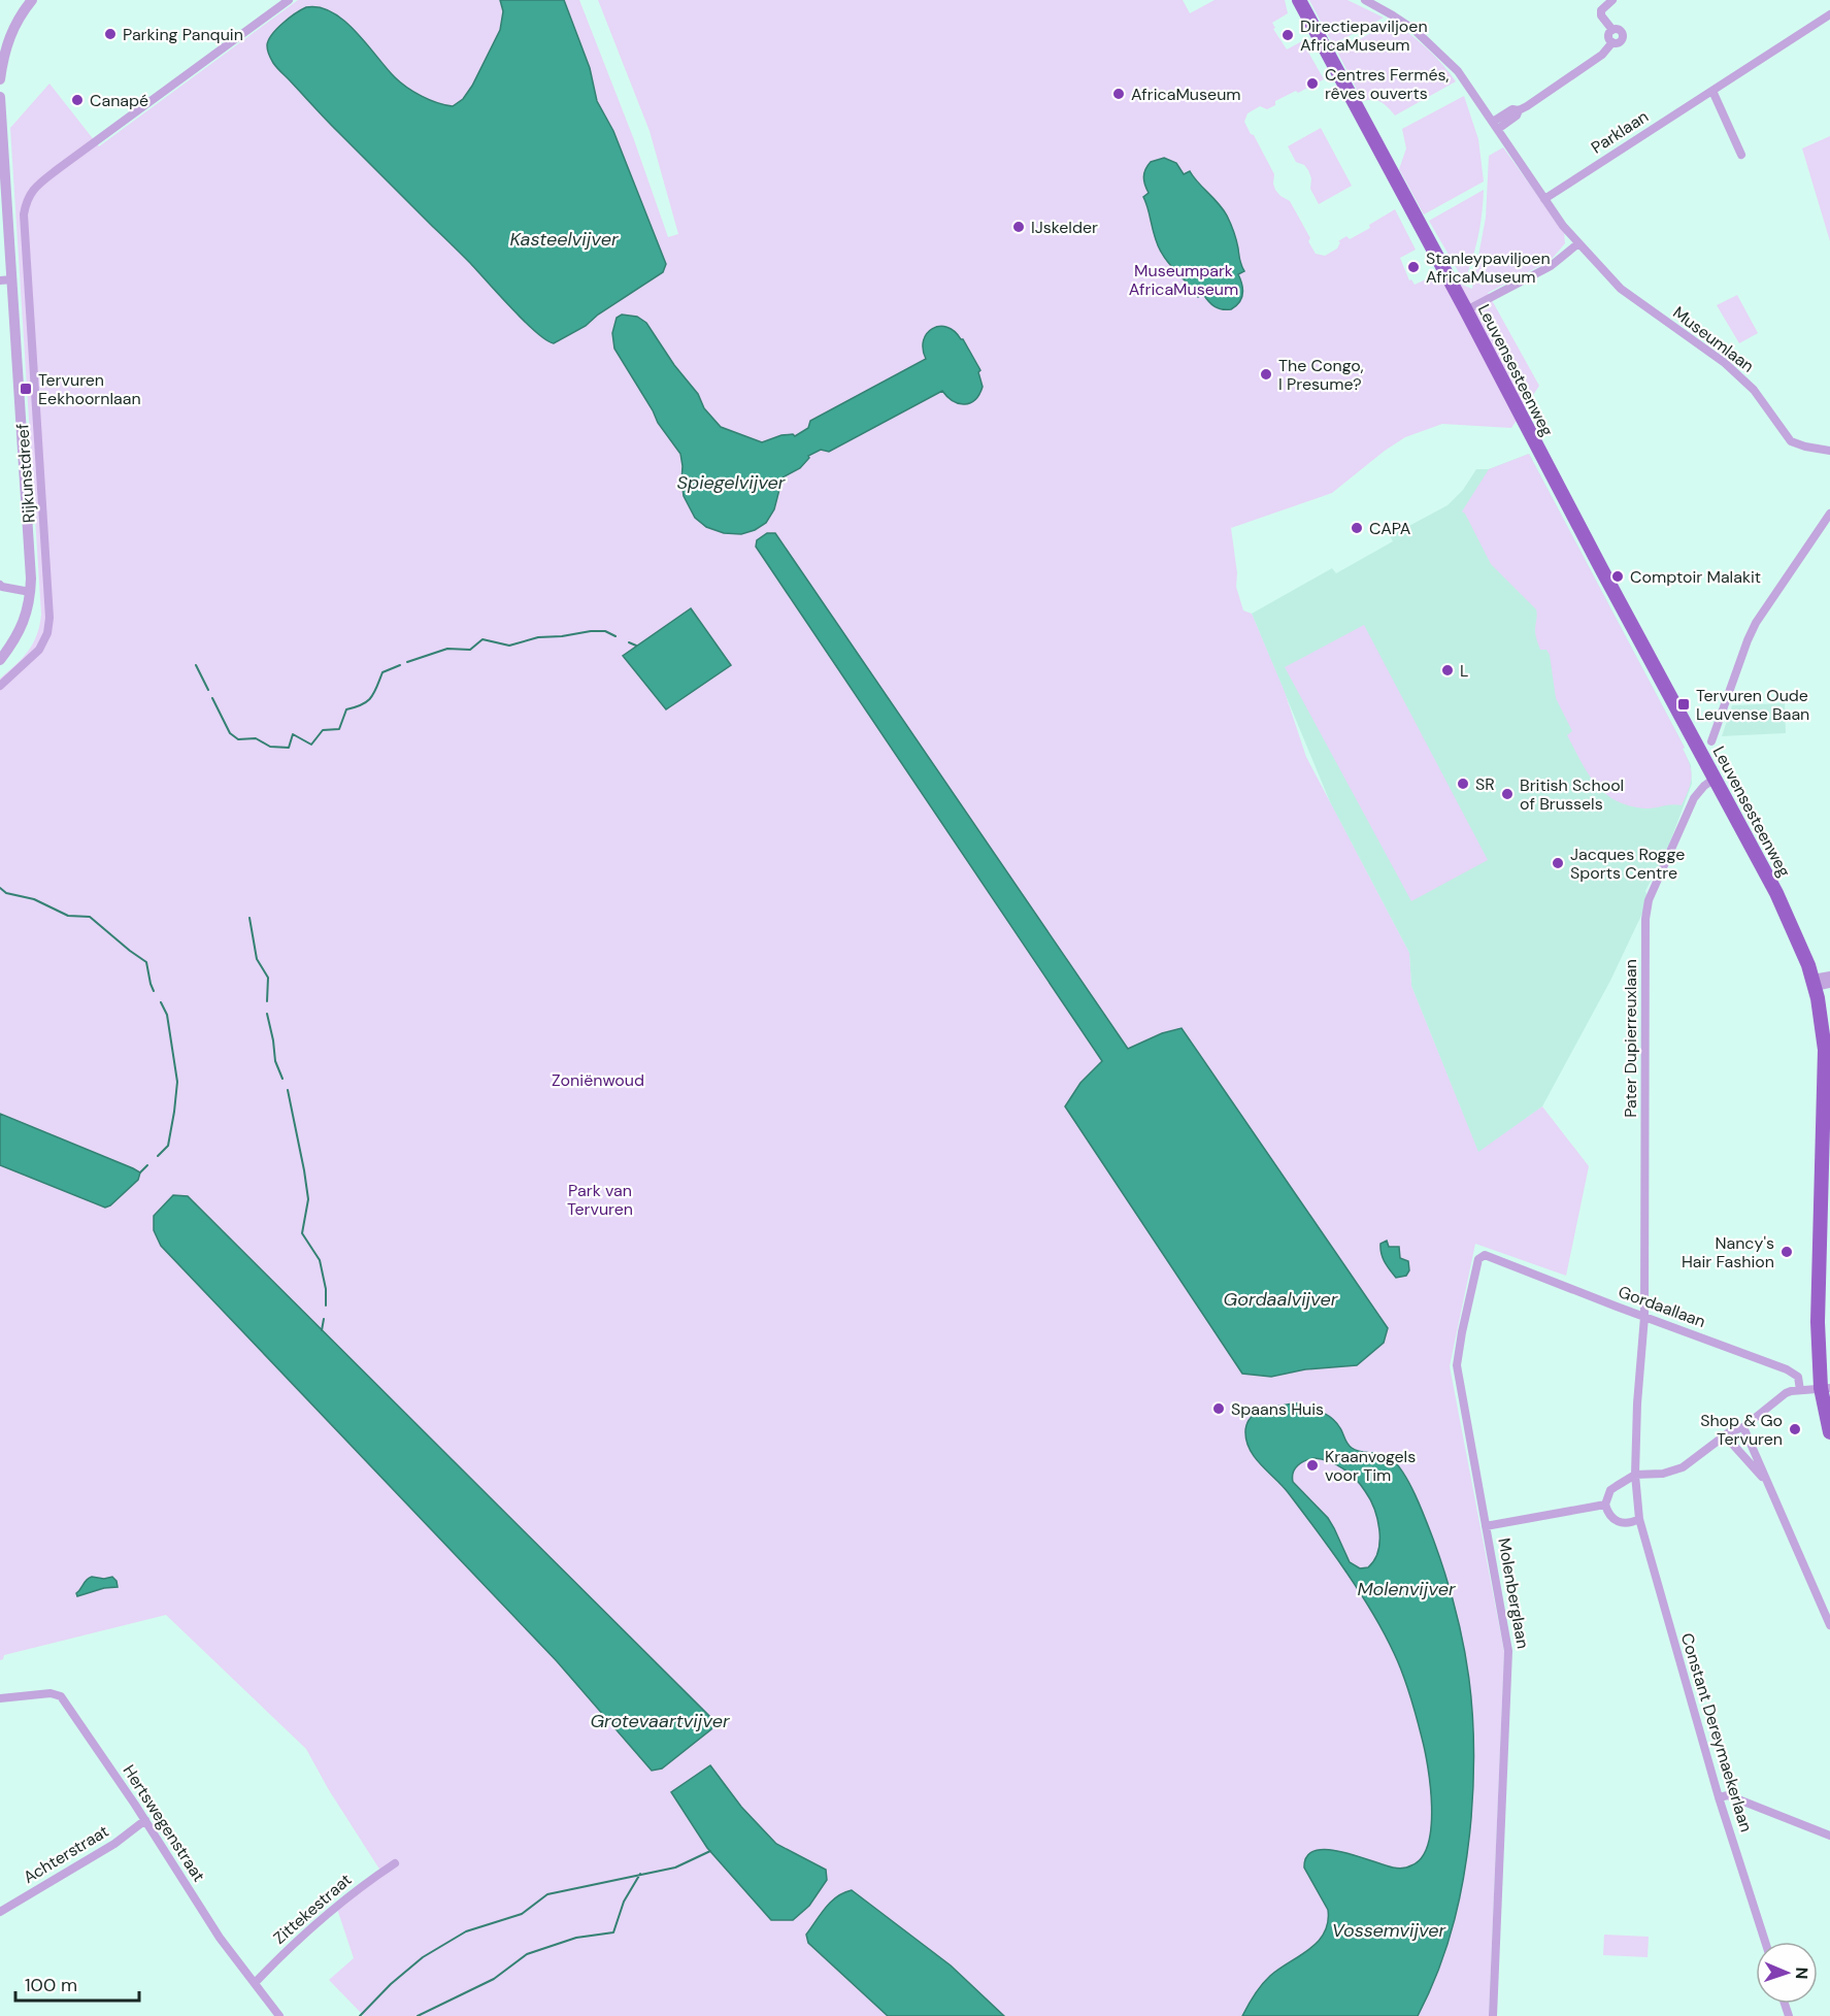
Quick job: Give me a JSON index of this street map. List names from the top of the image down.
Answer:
{
  "streets": {
    "main road": ["Leuvensesteenweg"],
    "street": [
      "Parklaan",
      "Museumlaan",
      "Rijkunstdreef",
      "Pater Dupierreuxlaan",
      "Gordaallaan",
      "Molenberglaan",
      "Constant Dereymaekerlaan",
      "Hertswegenstraat",
      "Achterstraat",
      "Zittekestraat"
    ]
  },
  "crossings": [
    ["Parklaan", "Museumlaan"],
    ["Leuvensesteenweg", "Pater Dupierreuxlaan"],
    ["Pater Dupierreuxlaan", "Gordaallaan"],
    ["Pater Dupierreuxlaan", "Constant Dereymaekerlaan"],
    ["Gordaallaan", "Molenberglaan"],
    ["Hertswegenstraat", "Achterstraat"],
    ["Hertswegenstraat", "Zittekestraat"]
  ],
  "water": [
    "Kasteelvijver",
    "Spiegelvijver",
    "Gordaalvijver",
    "Molenvijver",
    "Grotevaartvijver",
    "Vossemvijver"
  ],
  "parks": ["Museumpark AfricaMuseum", "Zoniënwoud", "Park van Tervuren"],
  "places": {
    "other": [
      "Parking Panquin",
      "Directiepaviljoen AfricaMuseum",
      "Centres Fermés, rêves ouverts",
      "AfricaMuseum",
      "Canapé",
      "IJskelder",
      "Stanleypaviljoen AfricaMuseum",
      "The Congo, I Presume?",
      "CAPA",
      "Comptoir Malakit",
      "L",
      "SR",
      "British School of Brussels",
      "Jacques Rogge Sports Centre",
      "Nancy's Hair Fashion",
      "Spaans Huis",
      "Shop & Go Tervuren",
      "Kraanvogels voor Tim"
    ],
    "transit": ["Tervuren Eekhoornlaan", "Tervuren Oude Leuvense Baan"]
  },
  "scale_bar": "100 m",
  "north": "right"
}
